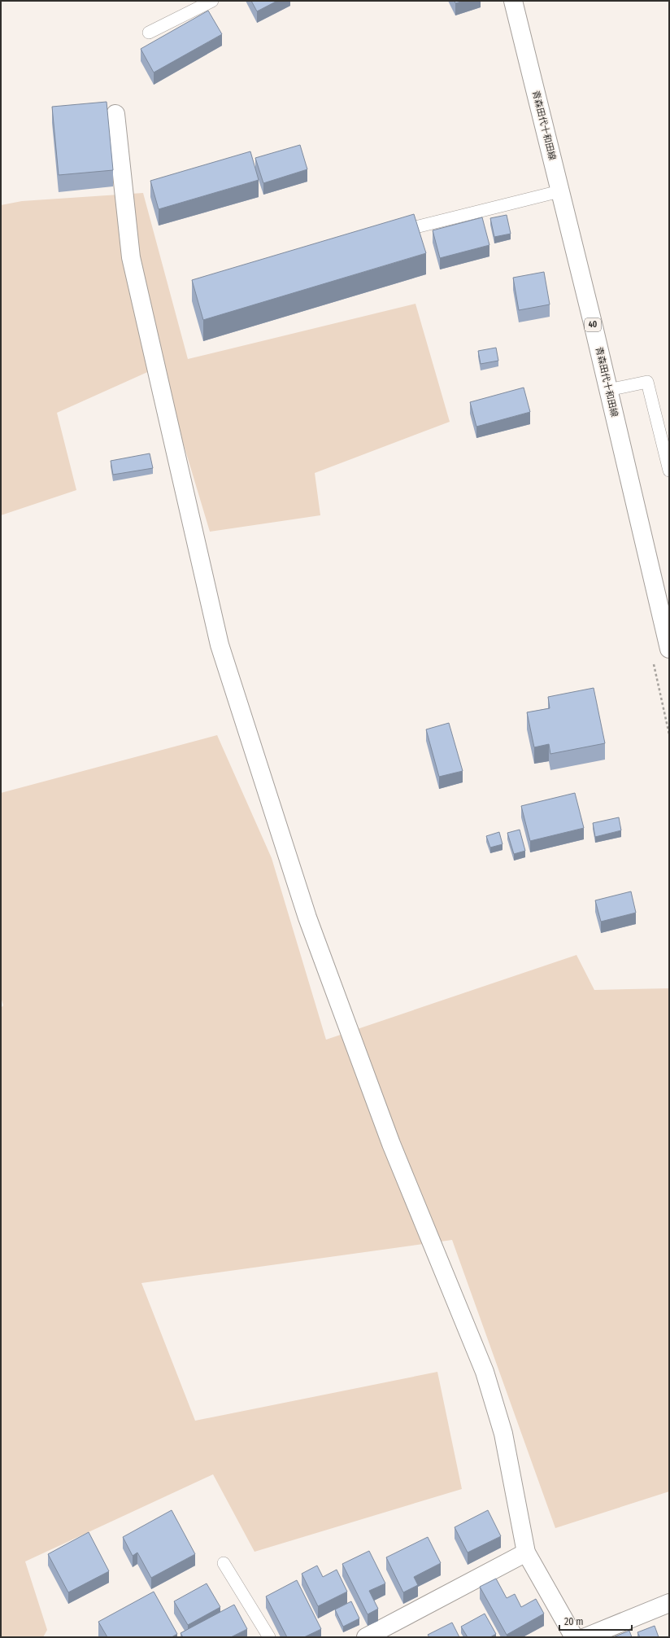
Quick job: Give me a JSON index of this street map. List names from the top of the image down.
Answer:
{
  "streets": {
    "street": ["青森田代十和田線", "40"]
  },
  "scale_bar": "20 m"
}
